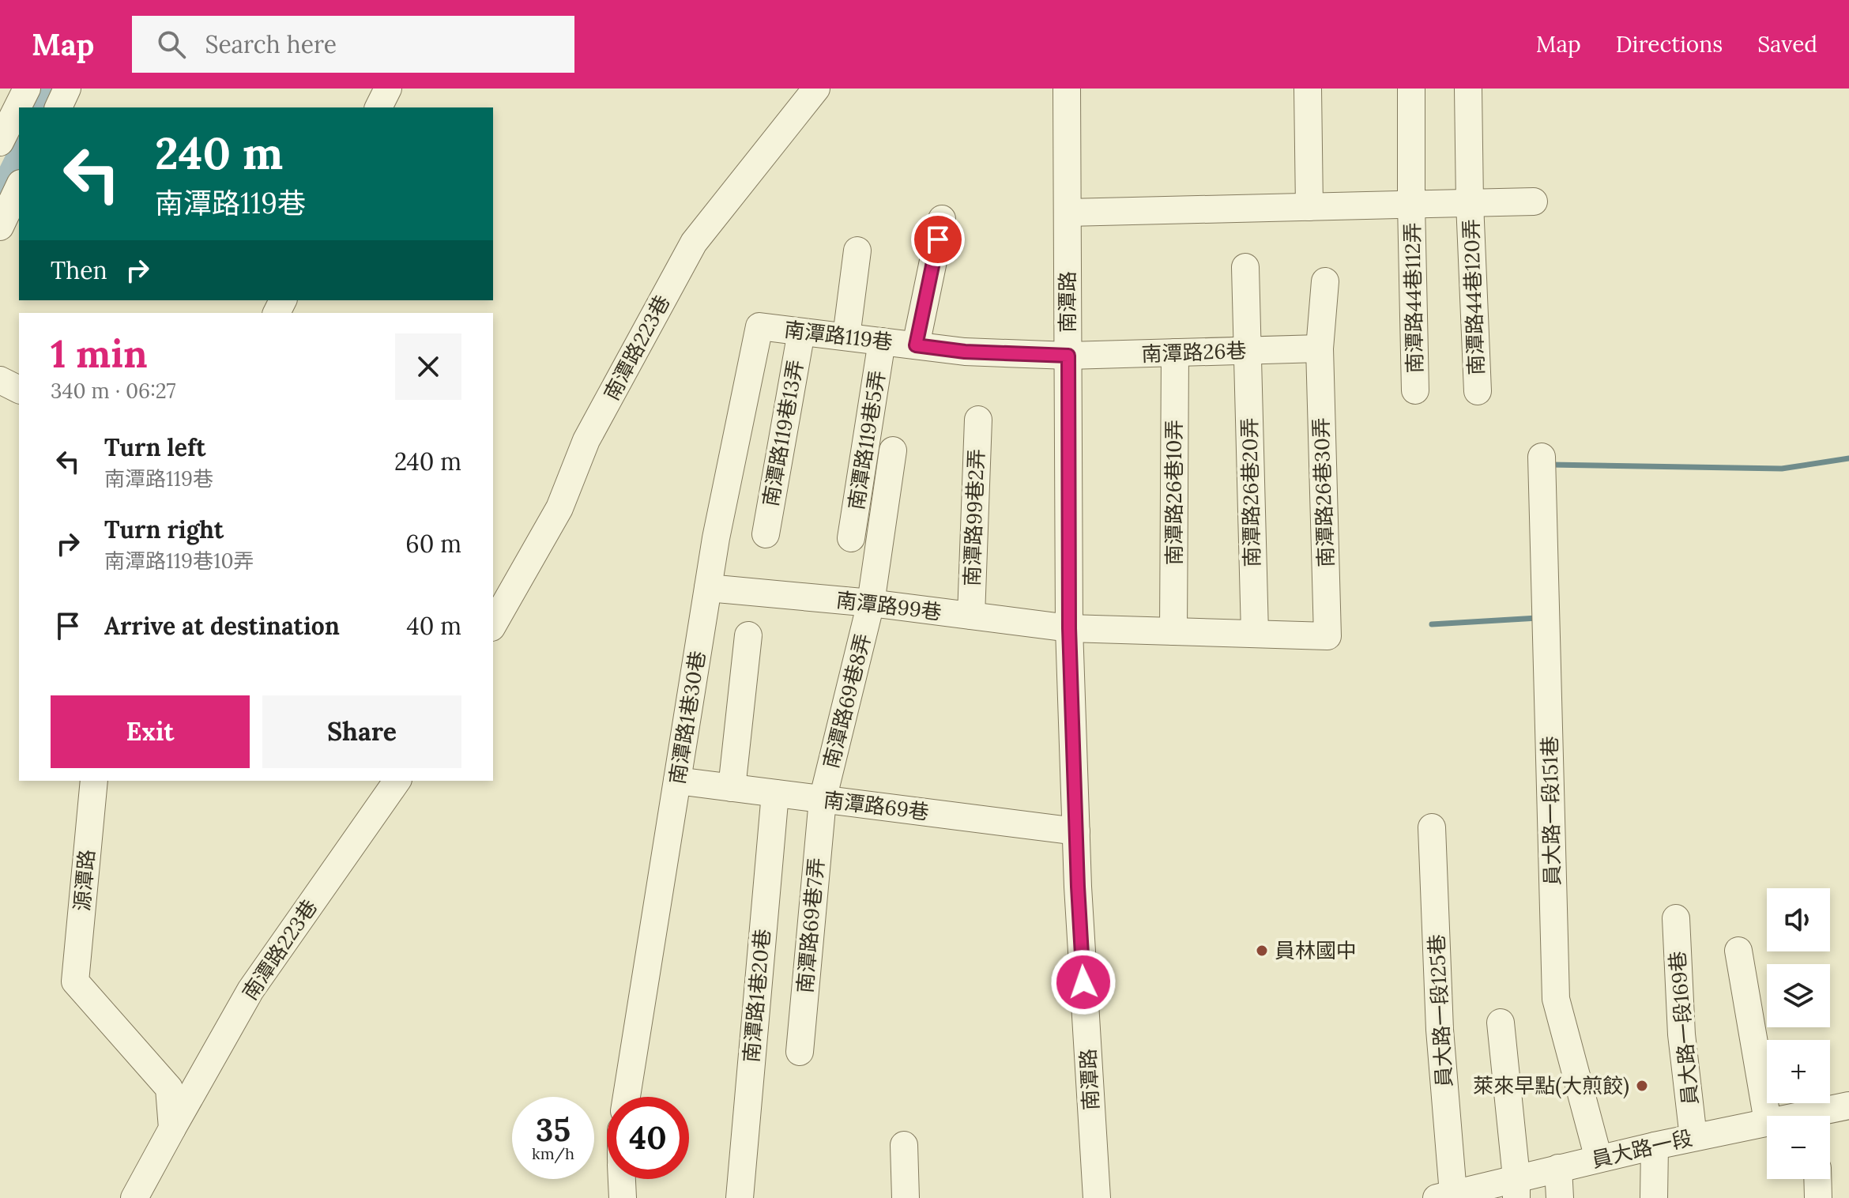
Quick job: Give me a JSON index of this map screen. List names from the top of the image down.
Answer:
{
  "streets": {
    "street": [
      "南潭路44巷120弄",
      "南潭路44巷112弄",
      "南潭路",
      "南潭路119巷",
      "南潭路223巷",
      "南潭路26巷",
      "南潭路119巷13弄",
      "南潭路119巷5弄",
      "南潭路26巷10弄",
      "南潭路26巷20弄",
      "南潭路26巷30弄",
      "南潭路99巷2弄",
      "南潭路99巷",
      "南潭路69巷8弄",
      "南潭路1巷30巷",
      "南潭路69巷",
      "員大路一段151巷",
      "源潭路",
      "南潭路69巷7弄",
      "南潭路1巷20巷",
      "員大路一段125巷",
      "員大路一段169巷",
      "員大路一段"
    ]
  },
  "crossings": [
    ["南潭路", "南潭路119巷"],
    ["南潭路", "南潭路26巷"],
    ["南潭路", "南潭路99巷"],
    ["南潭路", "南潭路69巷"],
    ["南潭路119巷", "南潭路26巷"],
    ["南潭路119巷", "南潭路119巷13弄"],
    ["南潭路119巷", "南潭路119巷5弄"],
    ["南潭路119巷", "南潭路1巷30巷"],
    ["南潭路223巷", "源潭路"],
    ["南潭路26巷", "南潭路26巷10弄"],
    ["南潭路26巷", "南潭路26巷20弄"],
    ["南潭路26巷", "南潭路26巷30弄"],
    ["南潭路26巷10弄", "南潭路99巷"],
    ["南潭路26巷20弄", "南潭路99巷"],
    ["南潭路26巷30弄", "南潭路99巷"],
    ["南潭路99巷2弄", "南潭路99巷"],
    ["南潭路99巷", "南潭路69巷8弄"],
    ["南潭路99巷", "南潭路1巷30巷"],
    ["南潭路69巷8弄", "南潭路69巷"],
    ["南潭路69巷8弄", "南潭路69巷7弄"],
    ["南潭路1巷30巷", "南潭路69巷"],
    ["南潭路69巷", "南潭路69巷7弄"],
    ["南潭路69巷", "南潭路1巷20巷"],
    ["員大路一段151巷", "員大路一段"],
    ["員大路一段125巷", "員大路一段"],
    ["員大路一段169巷", "員大路一段"]
  ],
  "places": ["員林國中", "萊來早點(大煎餃)"],
  "page": {
    "header": "Map",
    "search": "Search here",
    "nav": ["Map", "Directions", "Saved"],
    "turn": ["240 m", "南潭路119巷"],
    "then": "Then",
    "heading": ["1 min", "340 m · 06:27"],
    "list": [
      {
        "name": "Turn left",
        "note": "南潭路119巷",
        "value": "240 m"
      },
      {
        "name": "Turn right",
        "note": "南潭路119巷10弄",
        "value": "60 m"
      },
      {
        "name": "Arrive at destination",
        "value": "40 m"
      }
    ],
    "buttons": ["Exit", "Share"],
    "map_buttons": ["+", "−"],
    "speed": "35 km/h",
    "limit": "40"
  }
}
